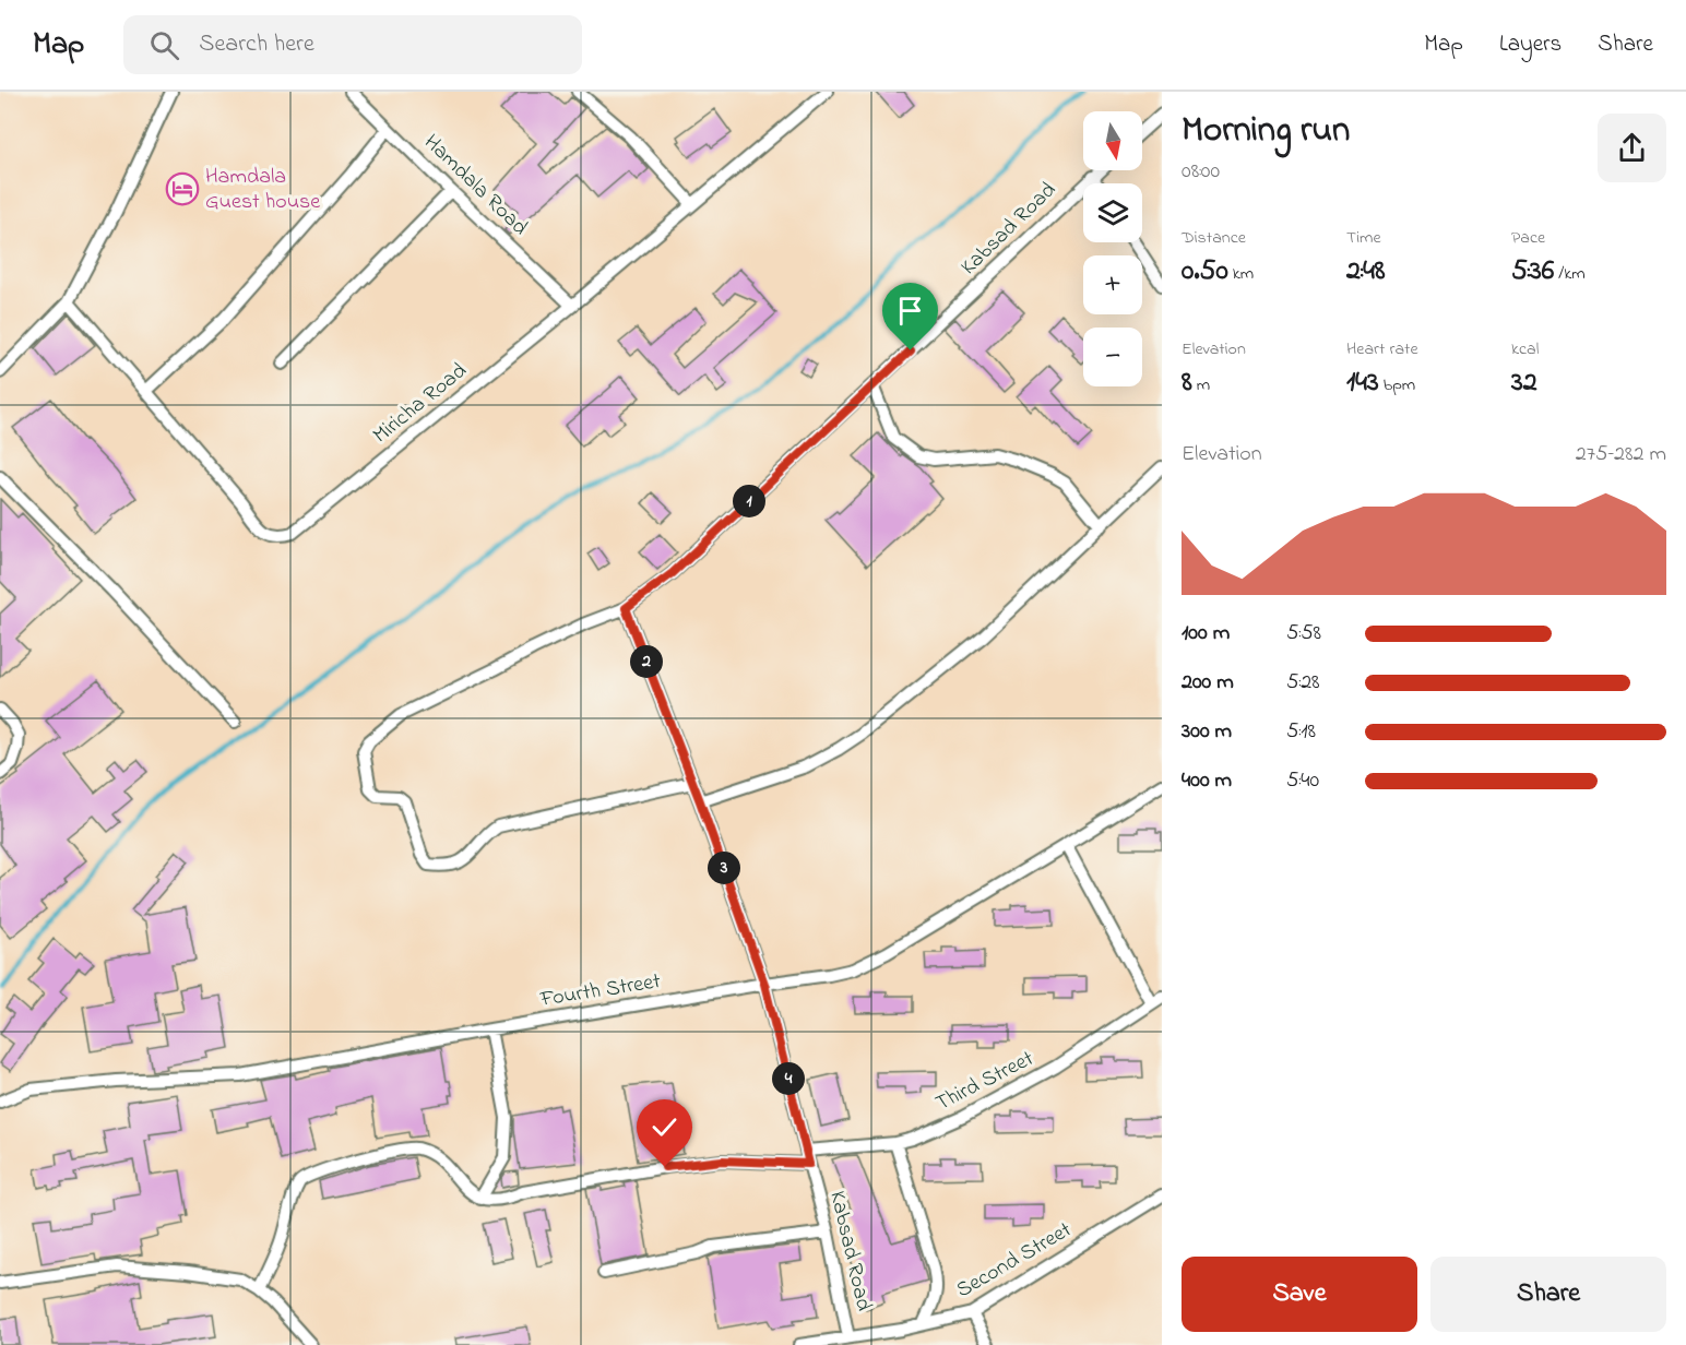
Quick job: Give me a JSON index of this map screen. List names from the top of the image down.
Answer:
{
  "streets": {
    "street": [
      "Hamdala Road",
      "Kabsad Road",
      "Miricha Road",
      "Fourth Street",
      "Third Street",
      "Second Street"
    ]
  },
  "crossings": [
    ["Hamdala Road", "Miricha Road"],
    ["Kabsad Road", "Fourth Street"],
    ["Kabsad Road", "Third Street"],
    ["Kabsad Road", "Second Street"]
  ],
  "places": {
    "hotel": ["Hamdala Guest house"]
  },
  "north": "bottom",
  "page": {
    "header": "Map",
    "search": "Search here",
    "nav": ["Map", "Layers", "Share"],
    "heading": ["Morning run", "08:00"],
    "map_buttons": ["+", "−"],
    "stats": [
      ["Distance", "0.50 km"],
      ["Time", "2:48"],
      ["Pace", "5:36 /km"],
      ["Elevation", "8 m"],
      ["Heart rate", "143 bpm"],
      ["kcal", "32"]
    ],
    "chart": ["Elevation", "275–282 m"],
    "pins": [
      "1",
      "2",
      "3",
      "4"
    ],
    "list": [
      {
        "name": "100 m",
        "note": "5:58"
      },
      {
        "name": "200 m",
        "note": "5:28"
      },
      {
        "name": "300 m",
        "note": "5:18"
      },
      {
        "name": "400 m",
        "note": "5:40"
      }
    ],
    "buttons": ["Save", "Share"]
  }
}
